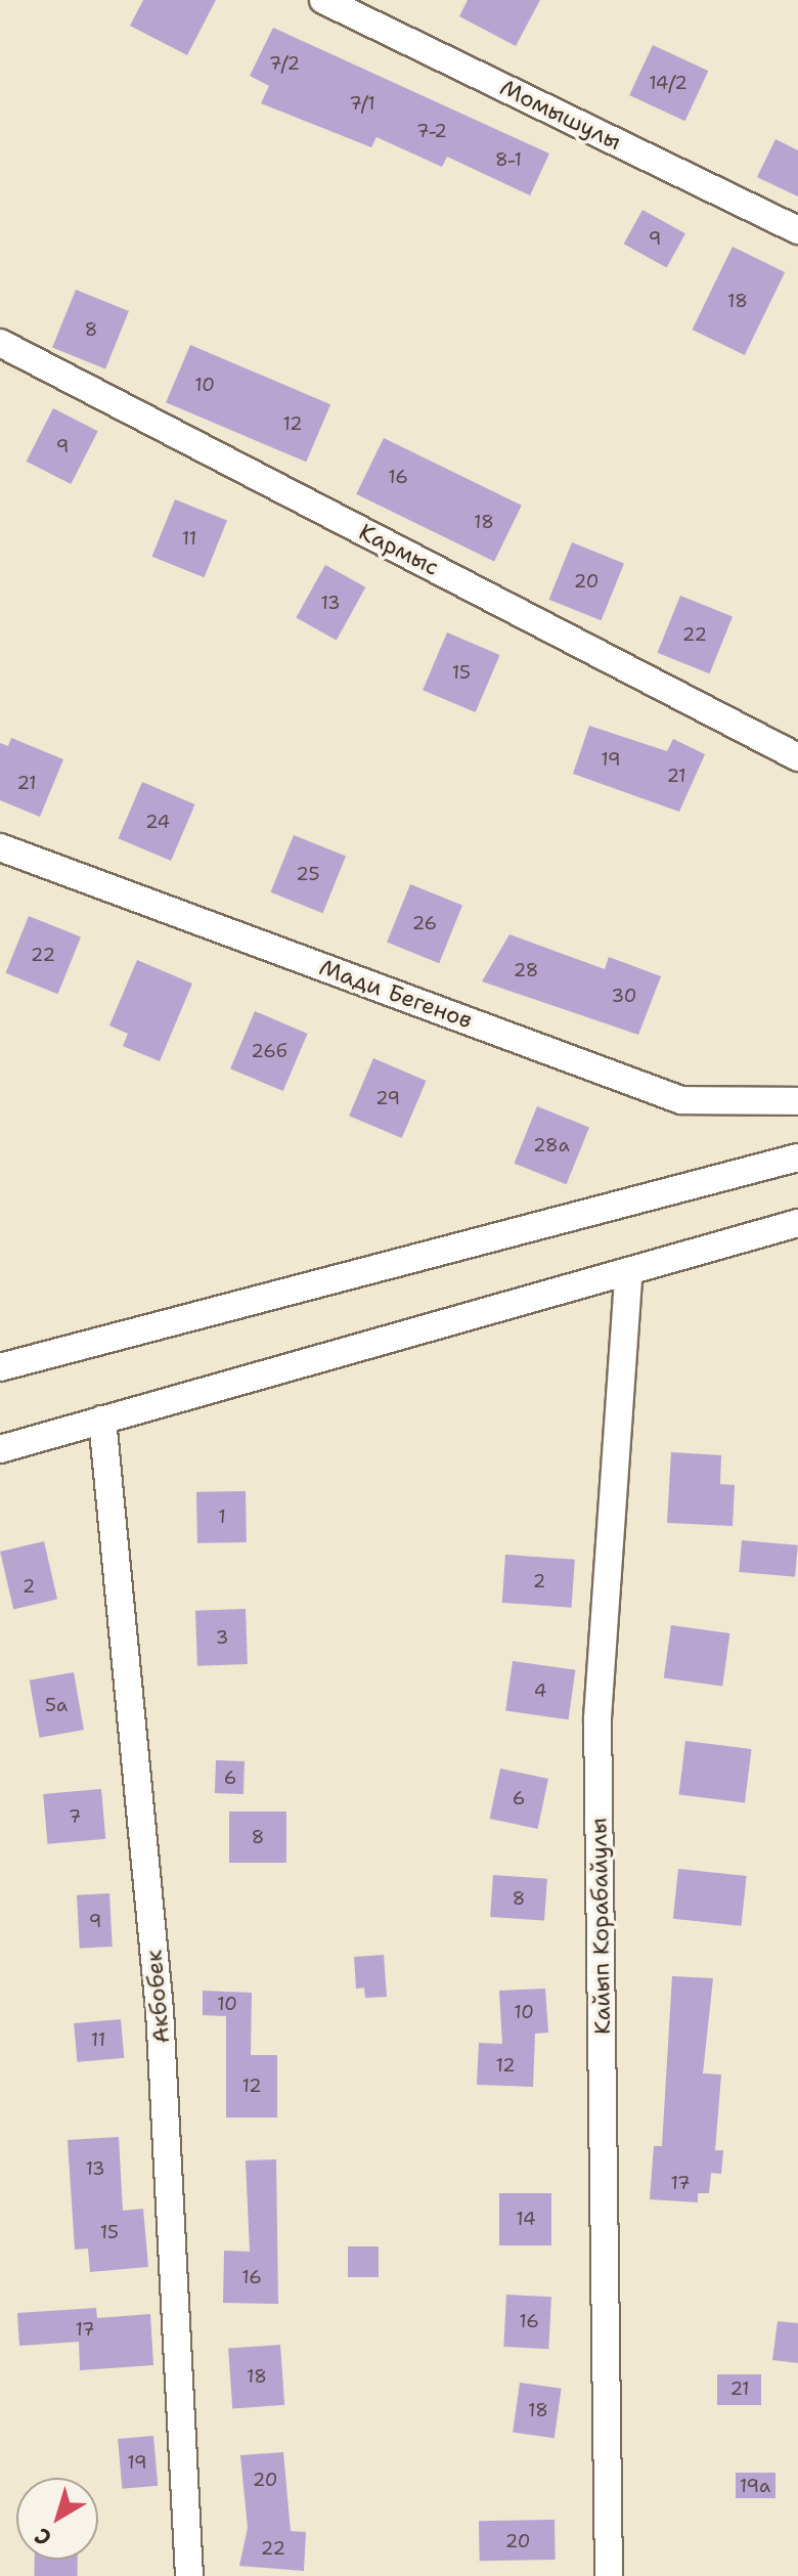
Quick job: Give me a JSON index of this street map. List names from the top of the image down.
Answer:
{
  "streets": {
    "street": [
      "Момышулы",
      "Кармыс",
      "Мади Бегенов",
      "Кайып Корабайулы",
      "Акбобек"
    ]
  },
  "house_numbers": [
    "7/2",
    "14/2",
    "7/1",
    "7-2",
    "8-1",
    "9",
    "18",
    "8",
    "10",
    "12",
    "9",
    "16",
    "18",
    "11",
    "20",
    "13",
    "22",
    "15",
    "19",
    "21",
    "21",
    "24",
    "25",
    "26",
    "22",
    "28",
    "30",
    "26б",
    "29",
    "28а",
    "1",
    "2",
    "2",
    "3",
    "4",
    "5а",
    "6",
    "6",
    "7",
    "8",
    "8",
    "9",
    "10",
    "10",
    "11",
    "12",
    "12",
    "13",
    "17",
    "14",
    "15",
    "16",
    "16",
    "17",
    "18",
    "21",
    "18",
    "19",
    "20",
    "19а",
    "20",
    "22"
  ],
  "north": "bottom left"
}
